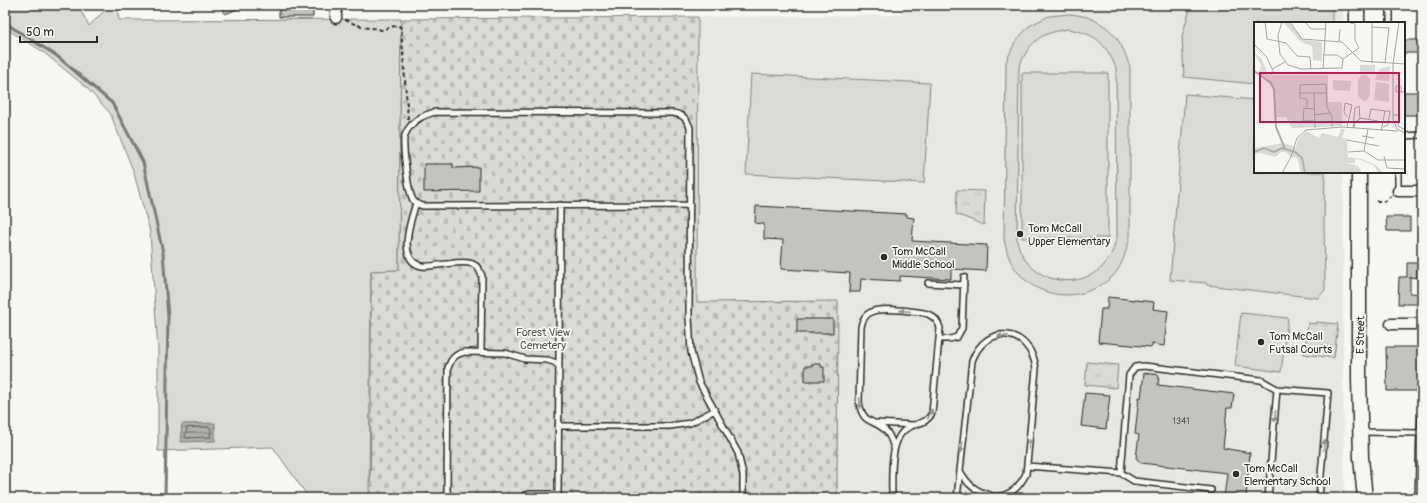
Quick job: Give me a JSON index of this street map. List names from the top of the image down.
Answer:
{
  "streets": {
    "main road": ["E Street"]
  },
  "parks": ["Forest View Cemetery"],
  "places": [
    "Tom McCall Upper Elementary",
    "Tom McCall Middle School",
    "Tom McCall Futsal Courts",
    "Tom McCall Elementary School"
  ],
  "house_numbers": ["1341"],
  "scale_bar": "50 m"
}
